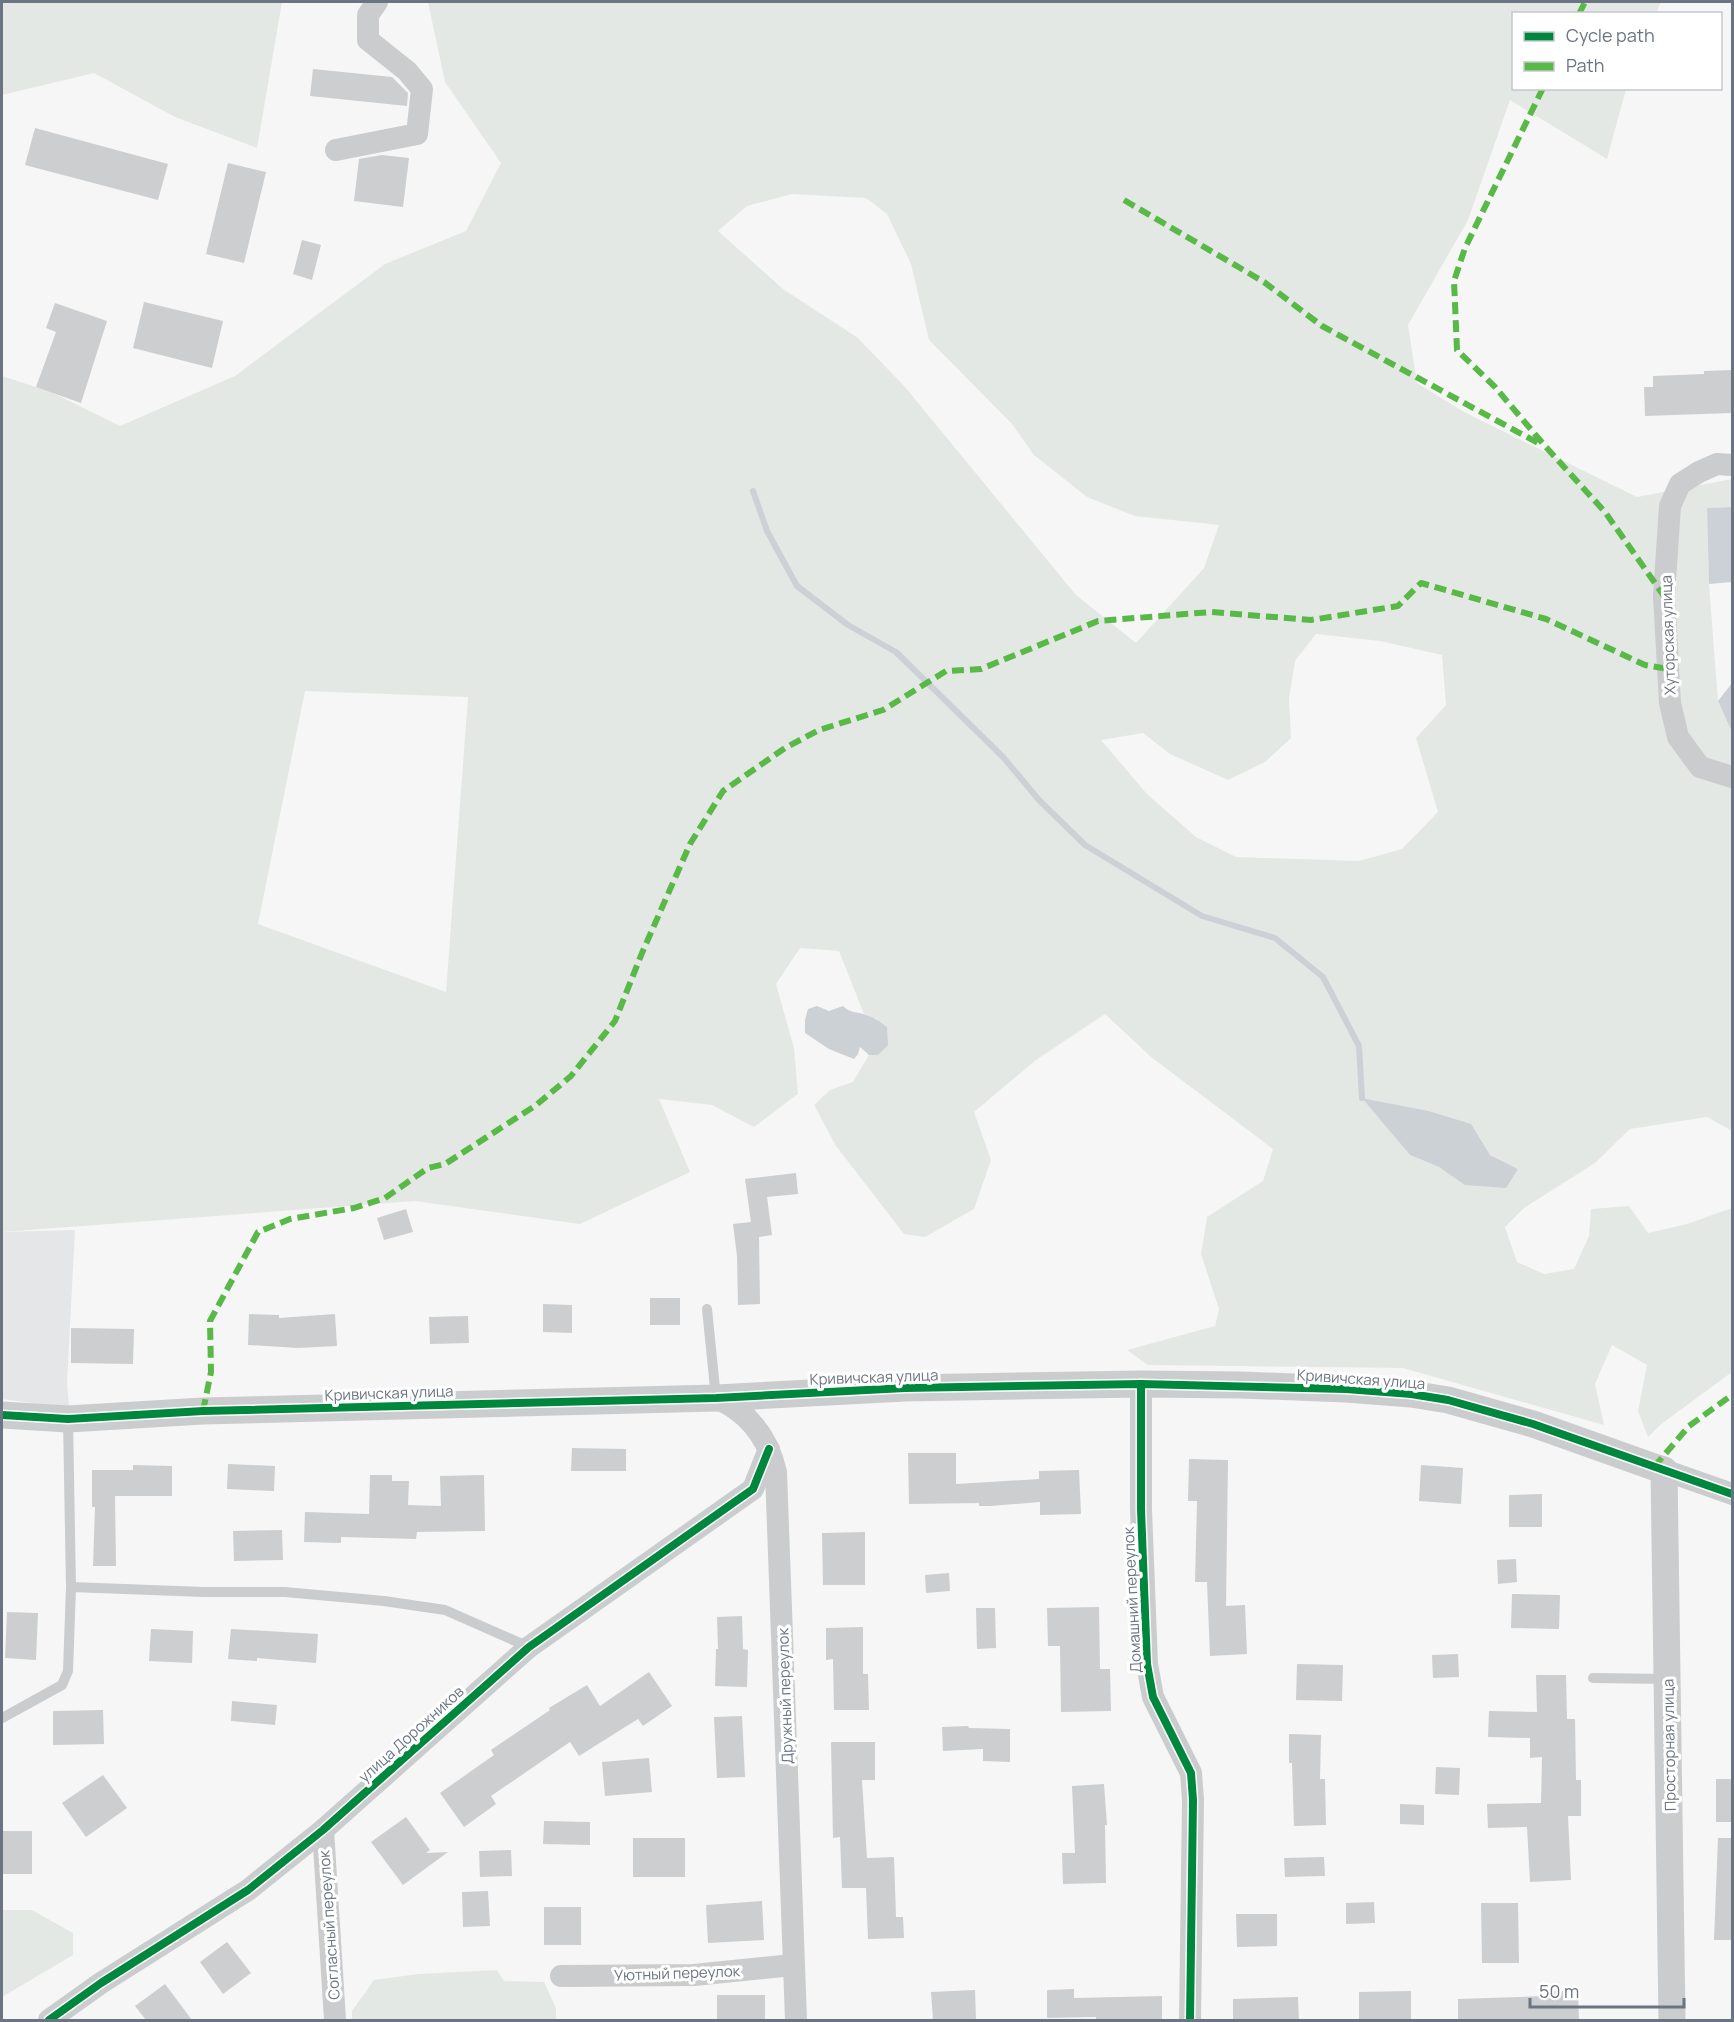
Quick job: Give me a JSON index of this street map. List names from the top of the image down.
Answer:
{
  "streets": {
    "street": [
      "Хуторская улица",
      "Кривичская улица",
      "Домашний переулок",
      "Дружный переулок",
      "улица Дорожников",
      "Просторная улица",
      "Согласный переулок",
      "Уютный переулок"
    ]
  },
  "crossings": [
    ["Кривичская улица", "Домашний переулок"],
    ["Кривичская улица", "Дружный переулок"],
    ["Кривичская улица", "Просторная улица"],
    ["Дружный переулок", "улица Дорожников"],
    ["Дружный переулок", "Уютный переулок"],
    ["улица Дорожников", "Согласный переулок"]
  ],
  "legend": ["Cycle path", "Path"],
  "scale_bar": "50 m"
}
